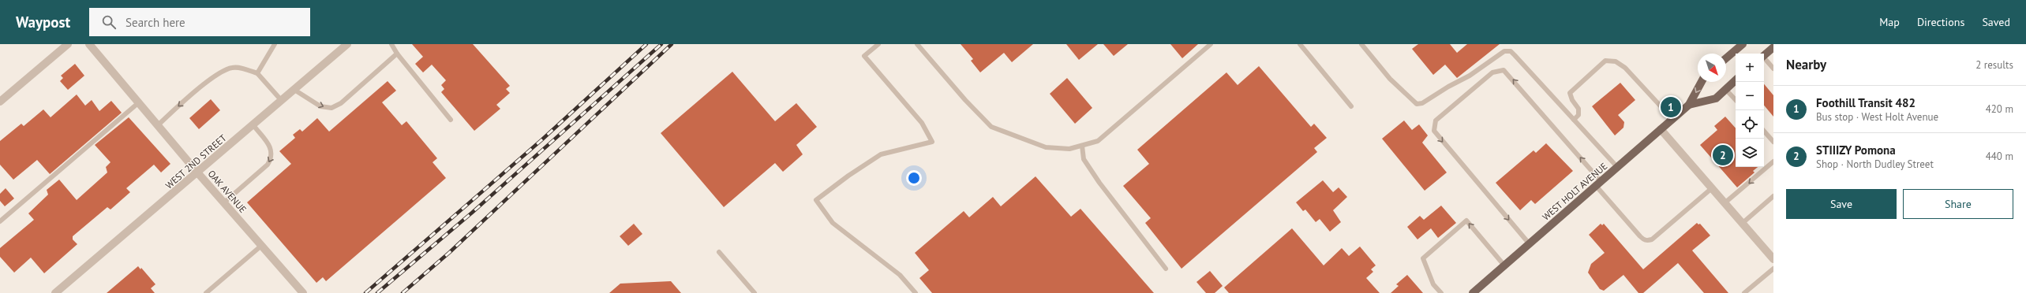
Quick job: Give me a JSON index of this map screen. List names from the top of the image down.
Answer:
{
  "streets": {
    "main road": ["WEST HOLT AVENUE"],
    "street": ["WEST 2ND STREET", "OAK AVENUE"]
  },
  "crossings": [
    ["WEST 2ND STREET", "OAK AVENUE"]
  ],
  "north": "bottom right",
  "page": {
    "header": "Waypost",
    "search": "Search here",
    "nav": ["Map", "Directions", "Saved"],
    "heading": ["Nearby", "2 results"],
    "map_buttons": ["+", "−"],
    "list": [
      {
        "mark": "1",
        "name": "Foothill Transit 482",
        "note": "Bus stop · West Holt Avenue",
        "value": "420 m"
      },
      {
        "mark": "2",
        "name": "STIIIZY Pomona",
        "note": "Shop · North Dudley Street",
        "value": "440 m"
      }
    ],
    "pins": ["1", "2"],
    "buttons": ["Save", "Share"]
  }
}
